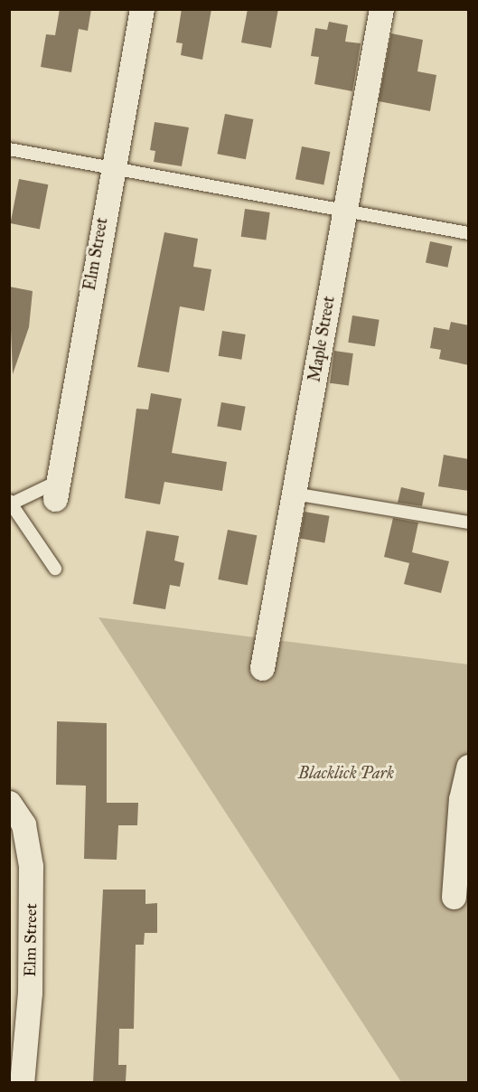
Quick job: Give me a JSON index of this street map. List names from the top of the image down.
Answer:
{
  "streets": {
    "street": ["Elm Street", "Maple Street"]
  },
  "parks": ["Blacklick Park"]
}
